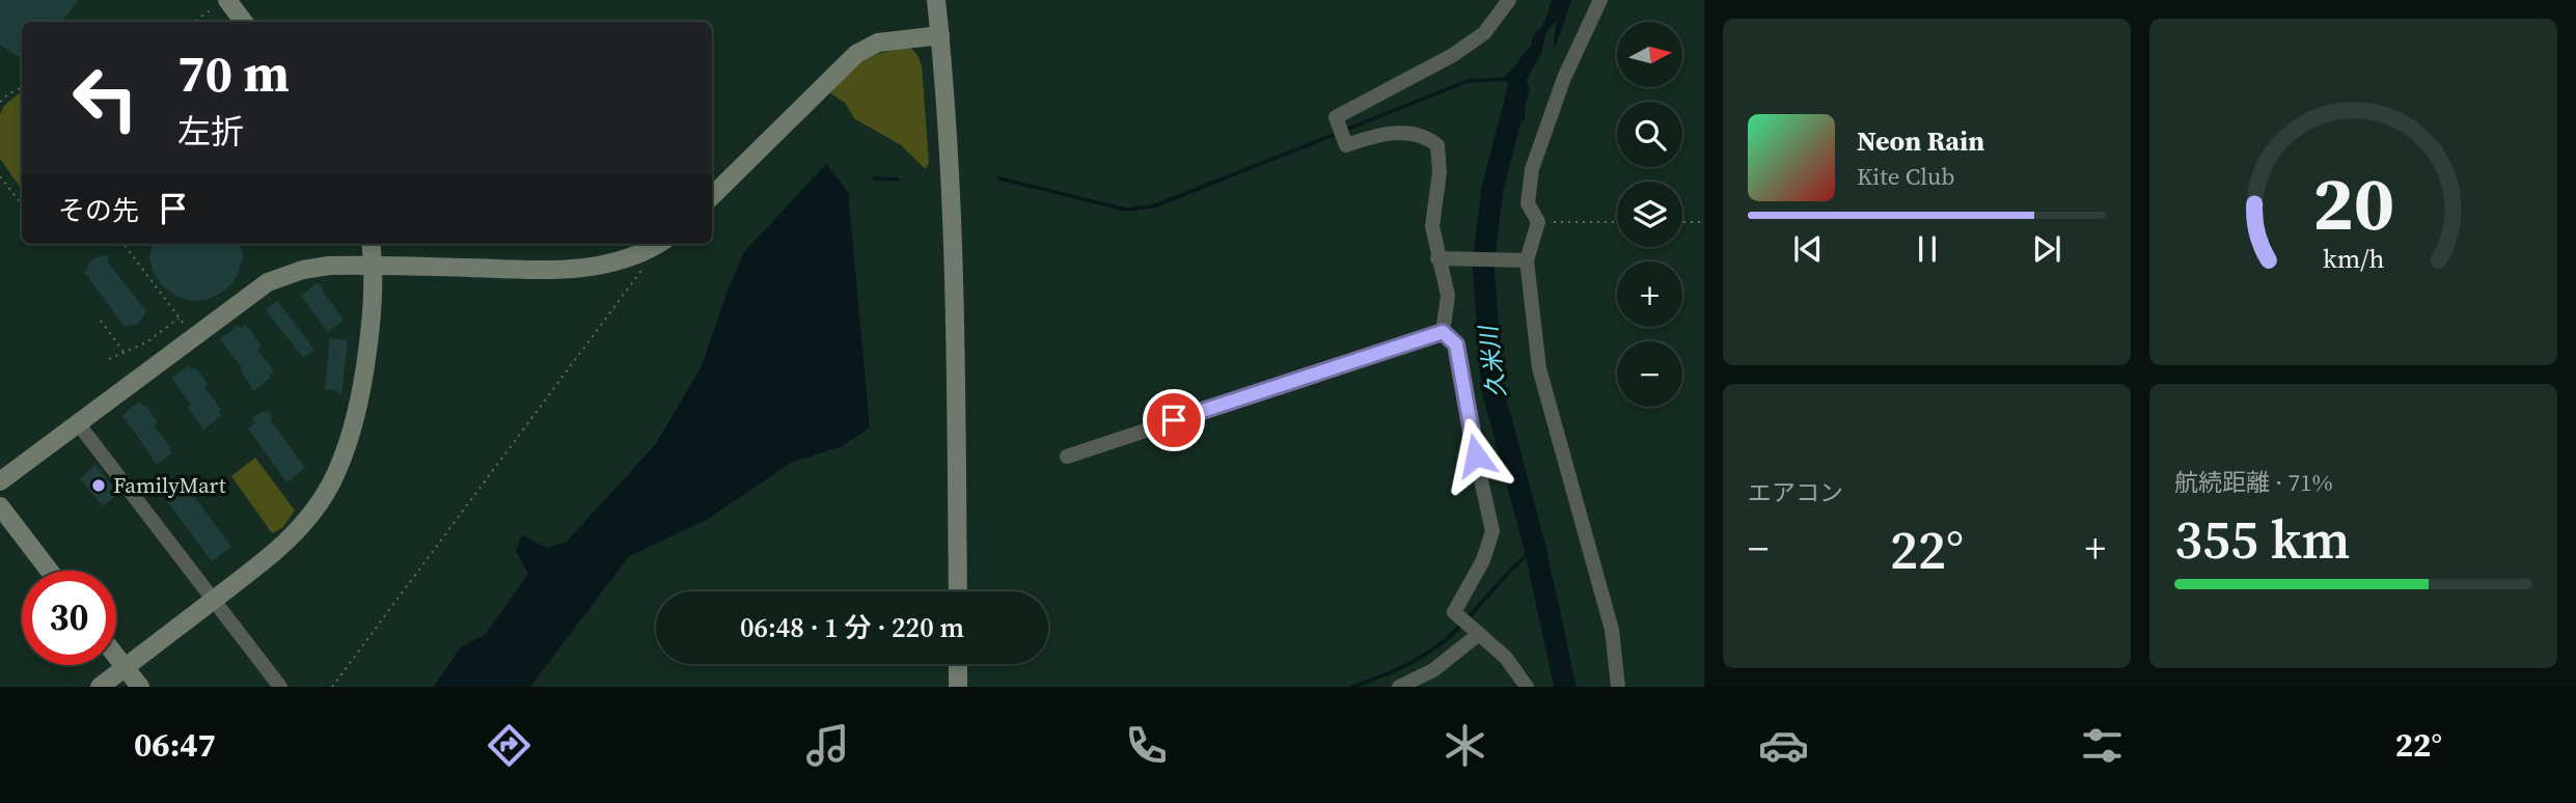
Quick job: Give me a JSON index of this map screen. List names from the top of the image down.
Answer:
{
  "water": ["久米川"],
  "places": ["FamilyMart"],
  "north": "right",
  "page": {
    "map_buttons": ["+", "−"],
    "turn": ["70 m", "左折"],
    "song": ["Neon Rain", "Kite Club"],
    "then": "その先",
    "tile": [
      "エアコン",
      ["航続距離 · 71%", "355 km"]
    ],
    "heat": ["−", "22°", "+"],
    "limit": "30",
    "trip": "06:48 · 1 分 · 220 m",
    "tabs": ["06:47", "22°"],
    "gauge": ["20", "km/h"]
  }
}
